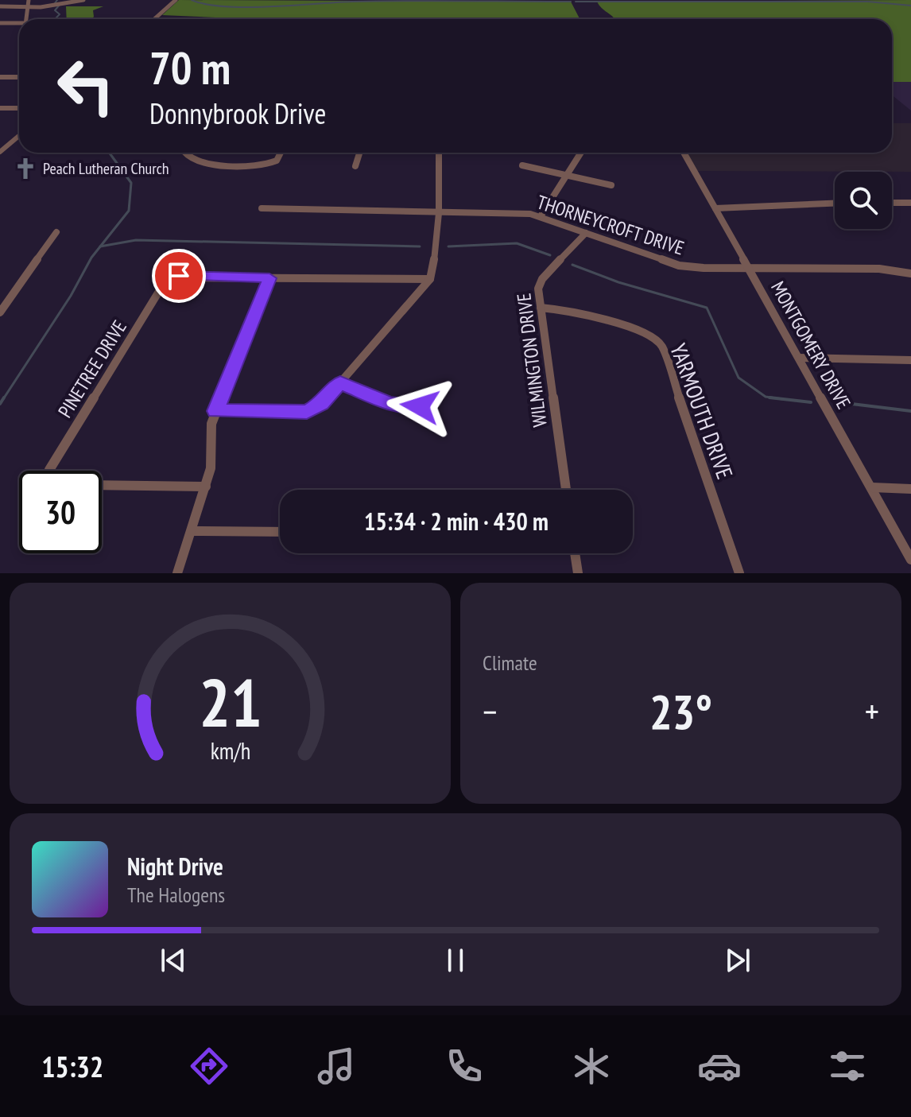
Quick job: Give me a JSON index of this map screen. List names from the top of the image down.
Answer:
{
  "streets": {
    "street": [
      "THORNEYCROFT DRIVE",
      "MONTGOMERY DRIVE",
      "WILMINGTON DRIVE",
      "PINETREE DRIVE",
      "YARMOUTH DRIVE"
    ]
  },
  "crossings": [
    ["THORNEYCROFT DRIVE", "MONTGOMERY DRIVE"],
    ["THORNEYCROFT DRIVE", "WILMINGTON DRIVE"],
    ["WILMINGTON DRIVE", "YARMOUTH DRIVE"]
  ],
  "places": {
    "church": ["Peach Lutheran Church"]
  },
  "page": {
    "turn": ["70 m", "Donnybrook Drive"],
    "limit": "30",
    "trip": "15:34 · 2 min · 430 m",
    "tile": "Climate",
    "heat": ["−", "23°", "+"],
    "song": ["Night Drive", "The Halogens"],
    "tabs": "15:32",
    "gauge": ["21", "km/h"]
  }
}
